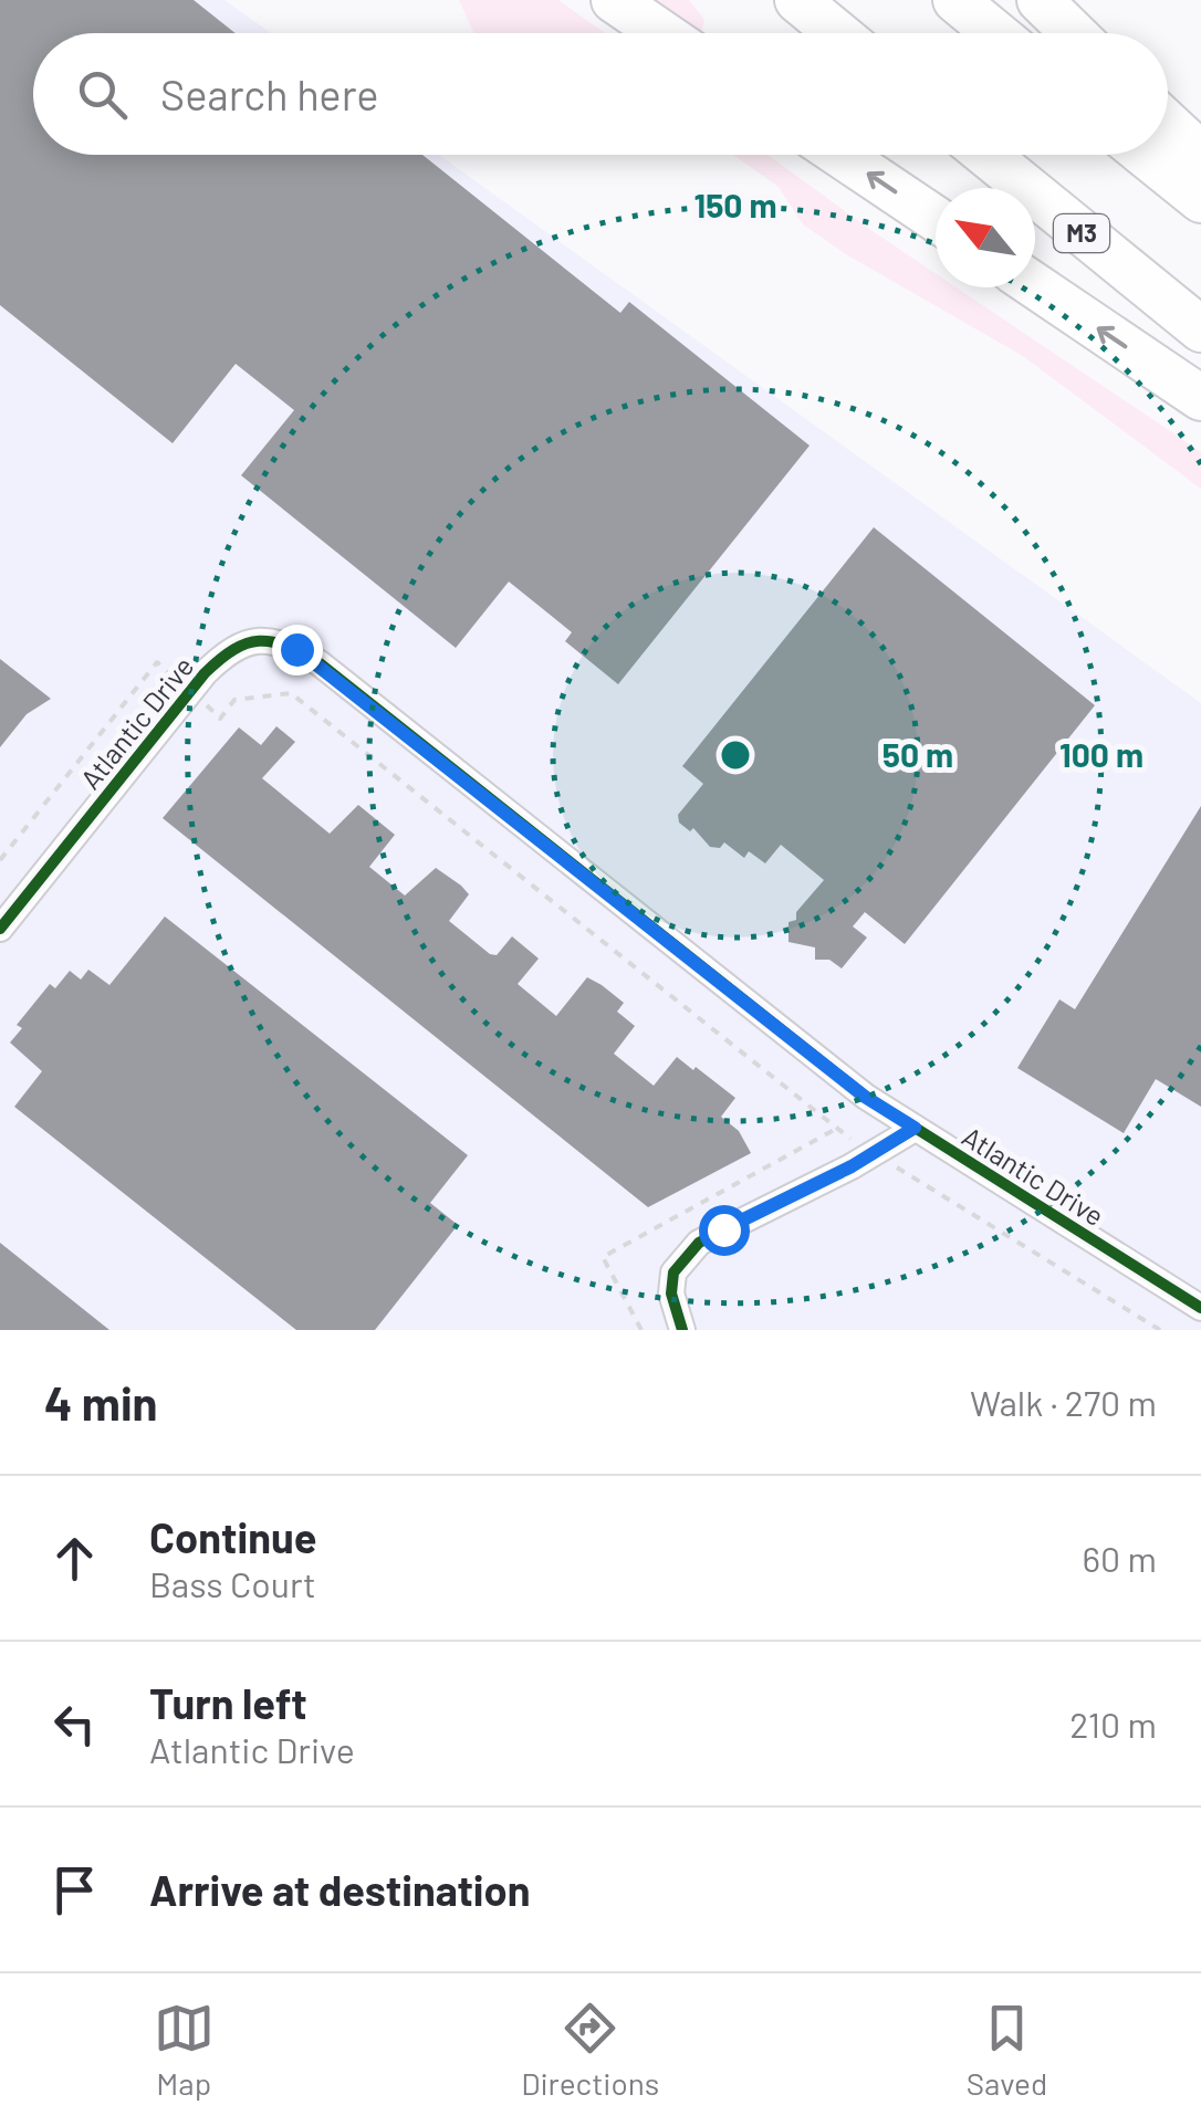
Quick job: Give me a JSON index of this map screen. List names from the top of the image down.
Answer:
{
  "streets": {
    "highway": ["M3"],
    "street": ["Atlantic Drive"]
  },
  "north": "top left",
  "page": {
    "search": "Search here",
    "heading": ["4 min", "Walk · 270 m"],
    "list": [
      ["Continue", "Bass Court", "60 m"],
      ["Turn left", "Atlantic Drive", "210 m"],
      "Arrive at destination"
    ],
    "nav": ["Map", "Directions", "Saved"]
  },
  "rings": ["150 m", "50 m", "100 m"]
}
